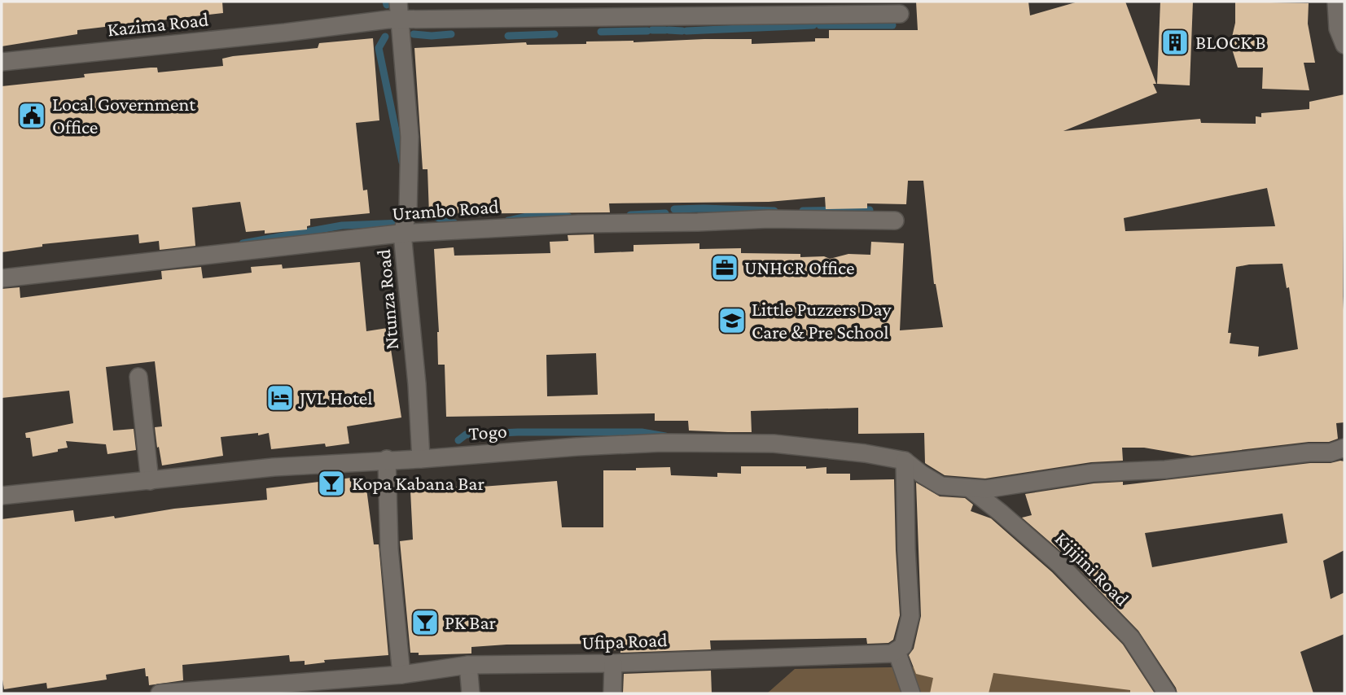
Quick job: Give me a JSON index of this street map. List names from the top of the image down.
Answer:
{
  "streets": {
    "street": [
      "Kazima Road",
      "Urambo Road",
      "Ntunza Road",
      "Togo",
      "Kijijini Road",
      "Ufipa Road"
    ]
  },
  "crossings": [
    ["Kazima Road", "Ntunza Road"],
    ["Urambo Road", "Ntunza Road"],
    ["Ntunza Road", "Togo"],
    ["Togo", "Kijijini Road"]
  ],
  "places": {
    "building": ["BLOCK B"],
    "public building": ["Local Government Office"],
    "office": ["UNHCR Office"],
    "school or university": ["Little Puzzers Day Care & Pre School"],
    "hotel": ["JVL Hotel"],
    "bar": ["Kopa Kabana Bar", "PK Bar"]
  }
}
